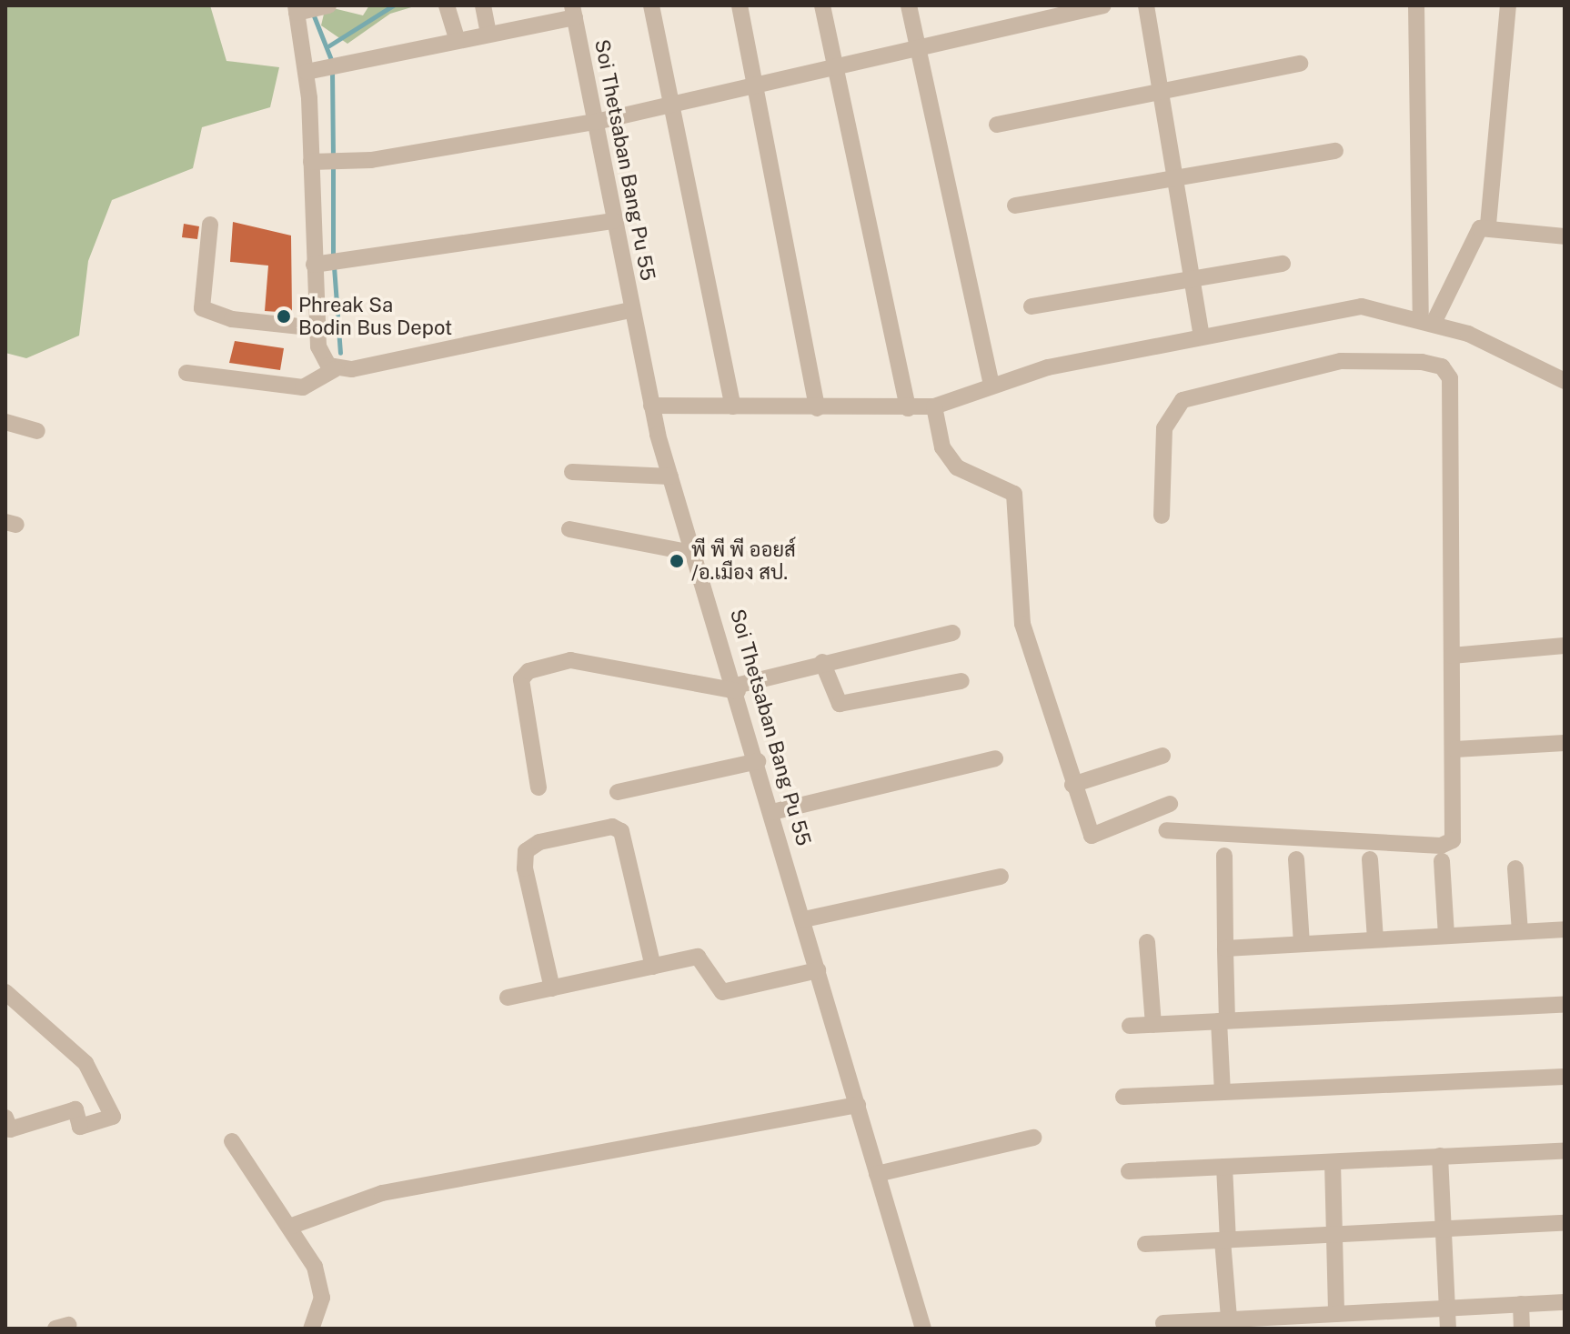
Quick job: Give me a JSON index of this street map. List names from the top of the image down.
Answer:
{
  "streets": {
    "street": ["Soi Thetsaban Bang Pu 55"]
  },
  "places": ["Phreak Sa Bodin Bus Depot", "พี พี พี ออยส์ /อ.เมือง สป."]
}
